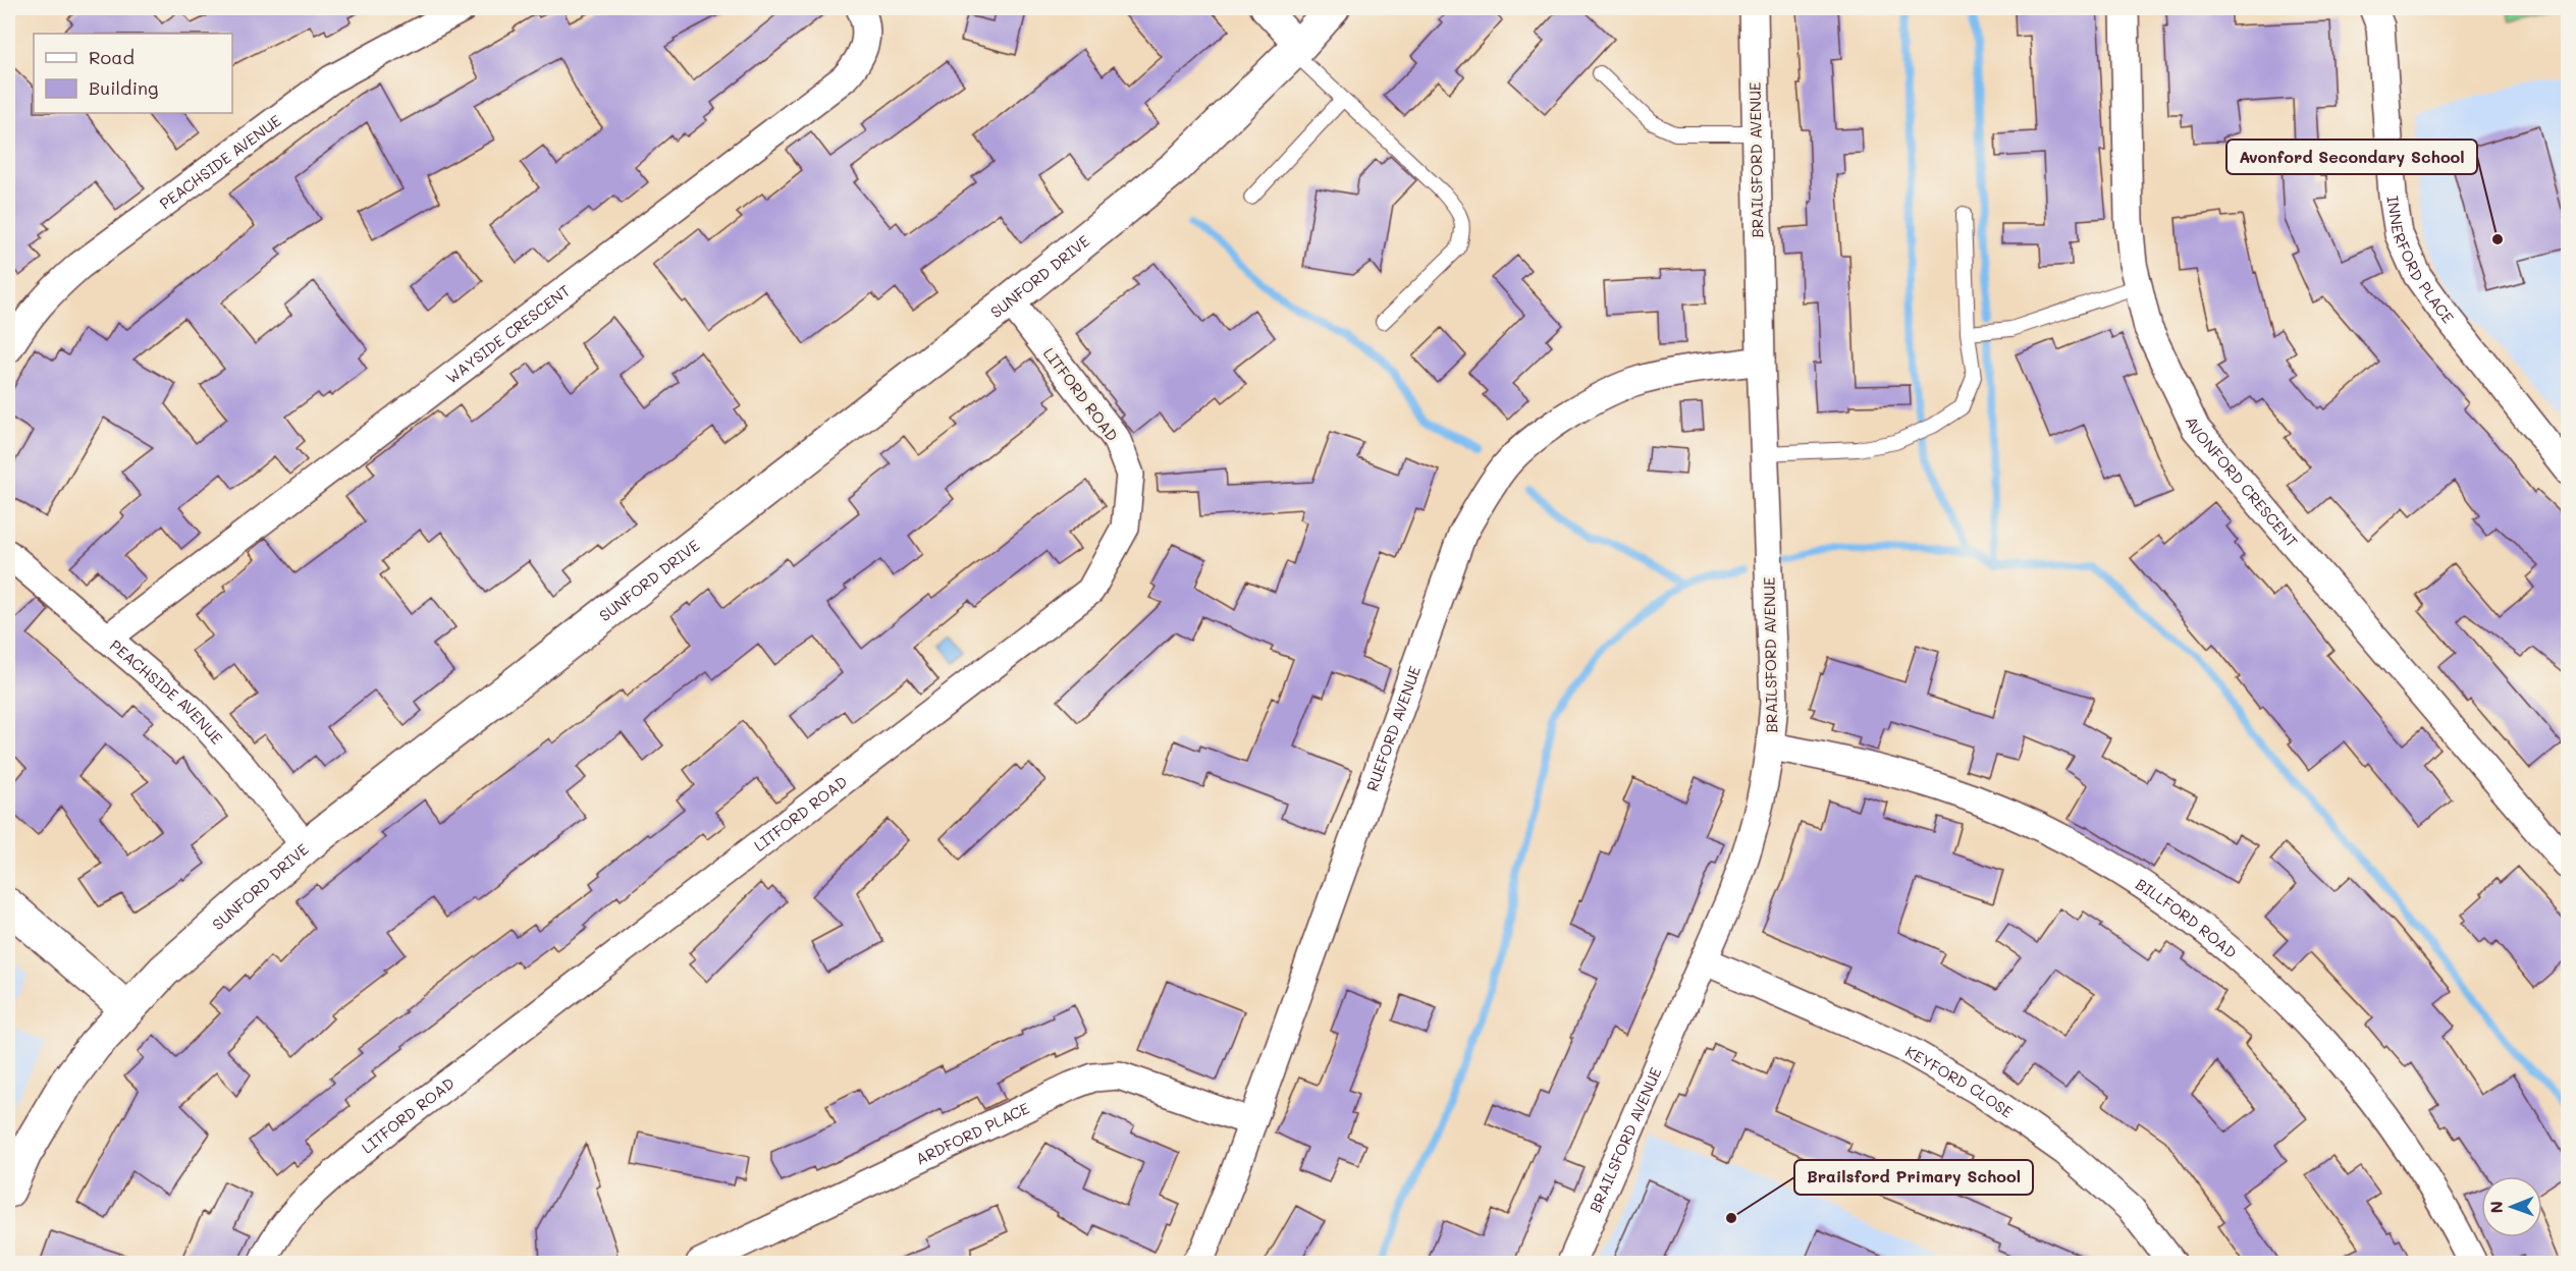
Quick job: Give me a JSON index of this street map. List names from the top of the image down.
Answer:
{
  "streets": {
    "street": [
      "BRAILSFORD AVENUE",
      "PEACHSIDE AVENUE",
      "INNERFORD PLACE",
      "SUNFORD DRIVE",
      "WAYSIDE CRESCENT",
      "LITFORD ROAD",
      "AVONFORD CRESCENT",
      "RUEFORD AVENUE",
      "BILLFORD ROAD",
      "KEYFORD CLOSE",
      "ARDFORD PLACE"
    ]
  },
  "crossings": [
    ["BRAILSFORD AVENUE", "RUEFORD AVENUE"],
    ["BRAILSFORD AVENUE", "BILLFORD ROAD"],
    ["BRAILSFORD AVENUE", "KEYFORD CLOSE"],
    ["PEACHSIDE AVENUE", "SUNFORD DRIVE"],
    ["PEACHSIDE AVENUE", "WAYSIDE CRESCENT"],
    ["SUNFORD DRIVE", "LITFORD ROAD"],
    ["RUEFORD AVENUE", "ARDFORD PLACE"]
  ],
  "places": ["Avonford Secondary School", "Brailsford Primary School"],
  "legend": ["Road", "Building"],
  "north": "left"
}
